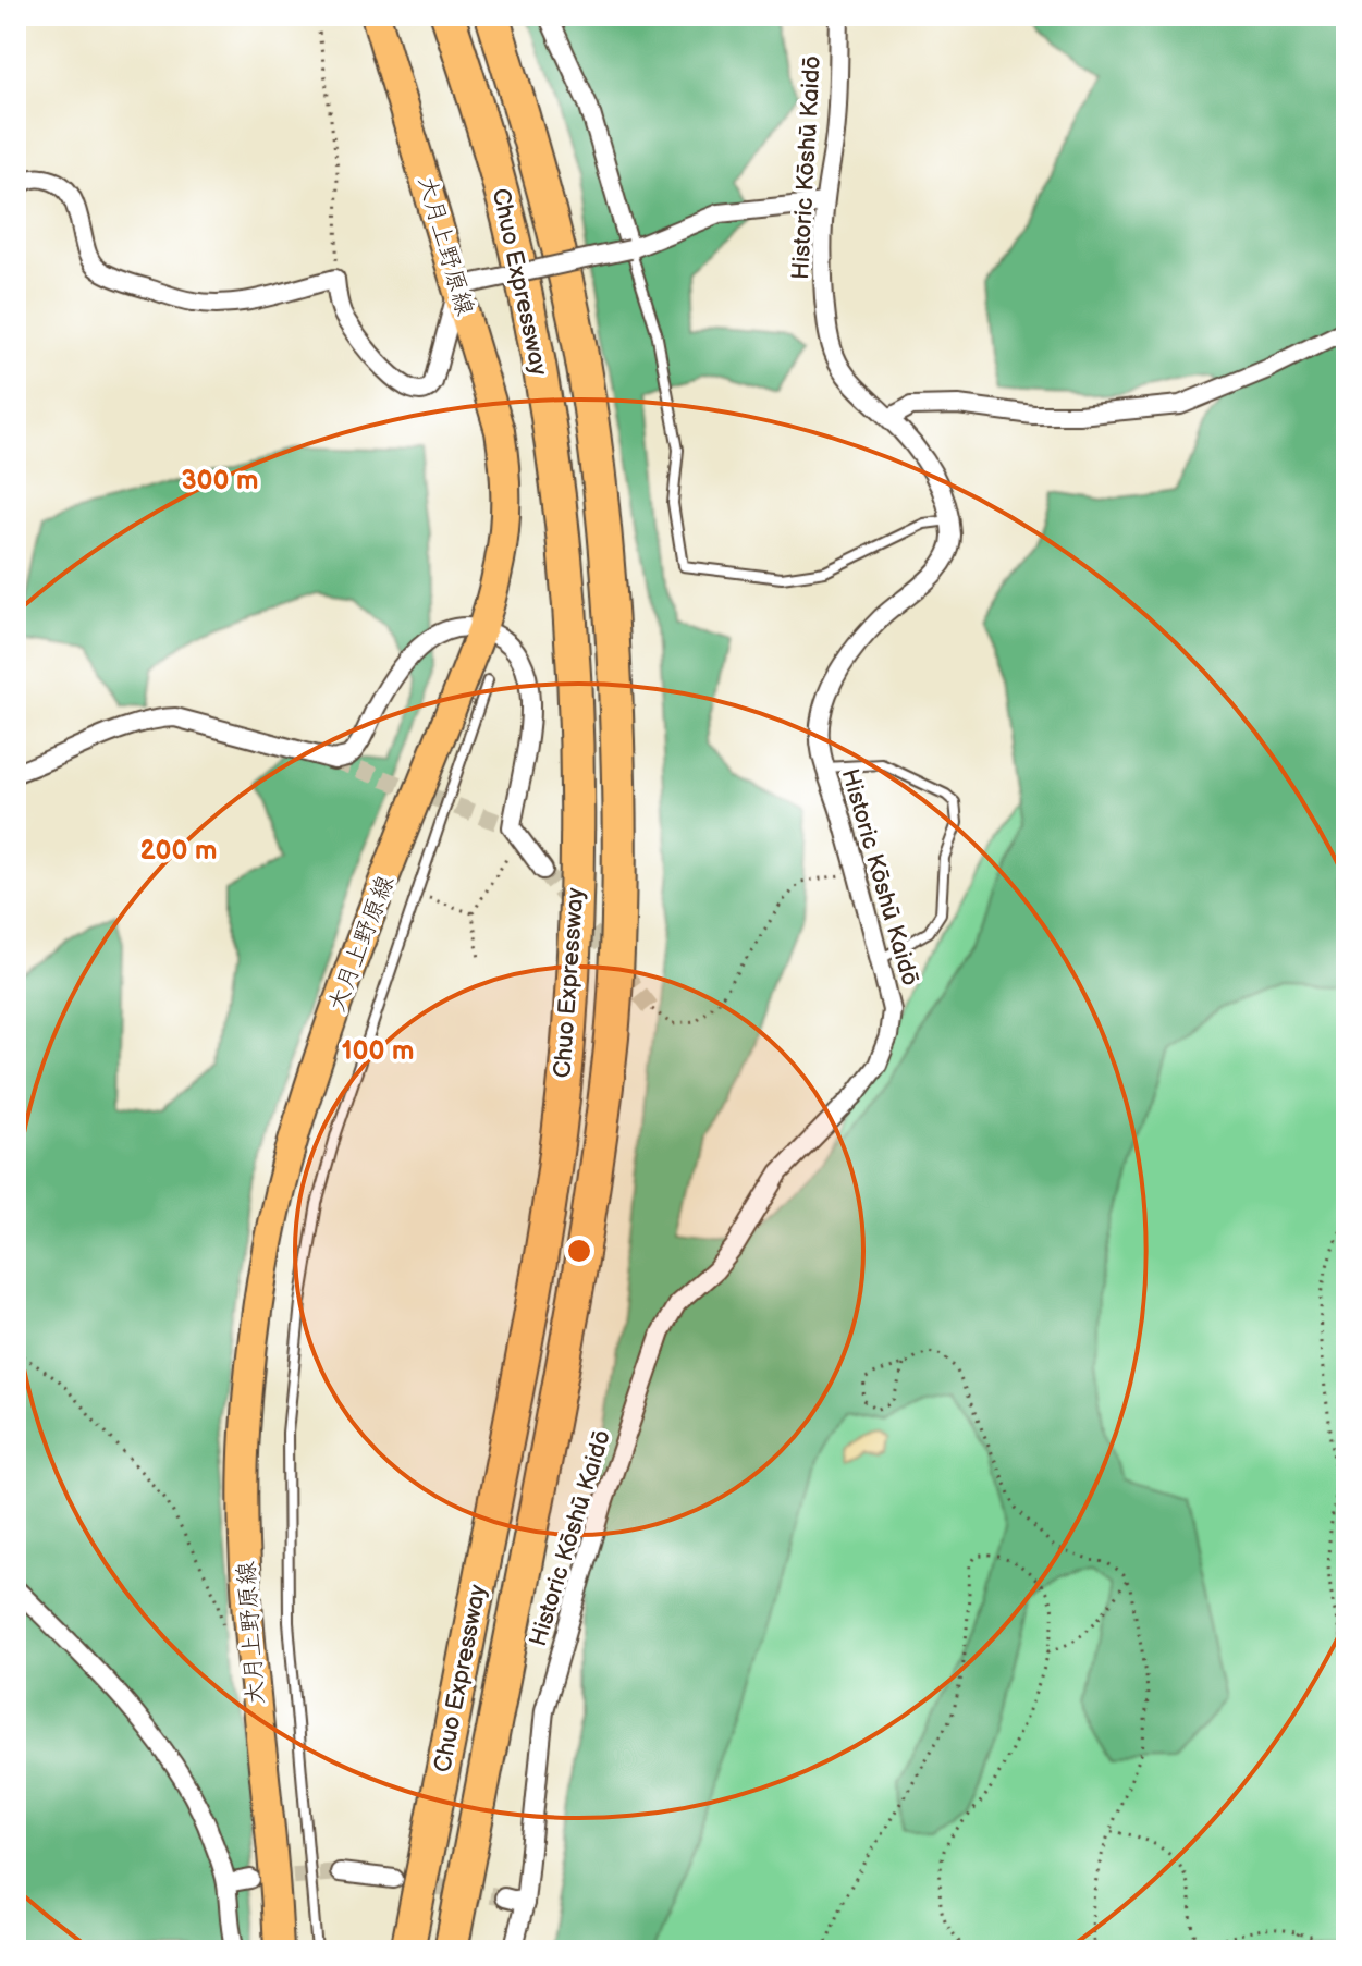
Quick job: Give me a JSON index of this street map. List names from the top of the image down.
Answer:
{
  "streets": {
    "highway": ["Chuo Expressway"],
    "main road": ["大月上野原線"],
    "street": ["Historic Kōshū Kaidō"]
  },
  "rings": ["300 m", "200 m", "100 m"]
}
